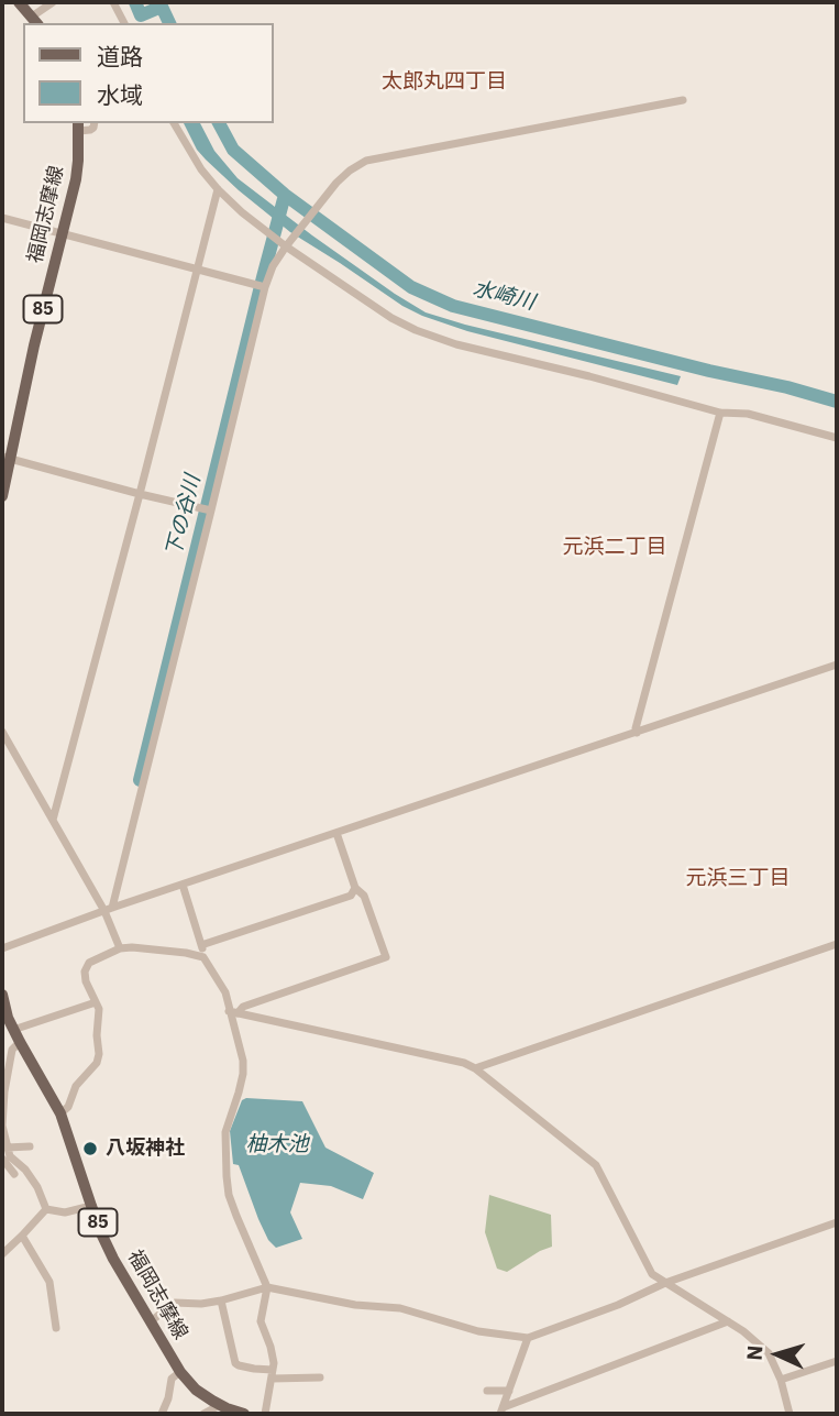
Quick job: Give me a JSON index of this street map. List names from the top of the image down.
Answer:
{
  "streets": {
    "main road": ["福岡志摩線", "85"]
  },
  "districts": ["太郎丸四丁目", "元浜二丁目", "元浜三丁目"],
  "water": ["水崎川", "下の谷川", "柚木池"],
  "places": ["八坂神社"],
  "legend": ["道路", "水域"],
  "north": "left"
}
